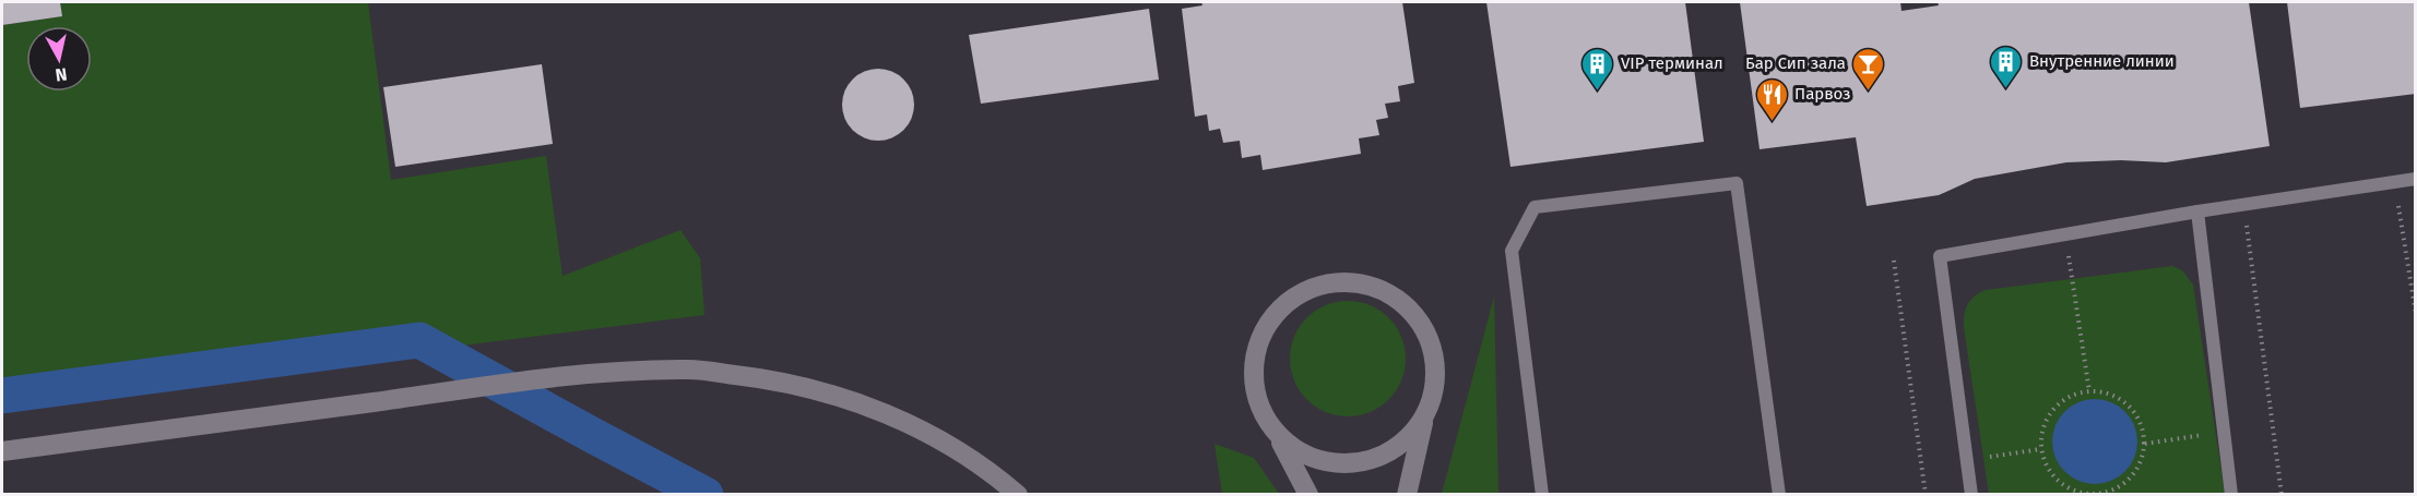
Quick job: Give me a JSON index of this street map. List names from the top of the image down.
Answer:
{
  "places": {
    "building": ["Внутренние линии", "VIP терминал"],
    "bar": ["Бар Сип зала"],
    "restaurant": ["Парвоз"]
  },
  "north": "bottom"
}
